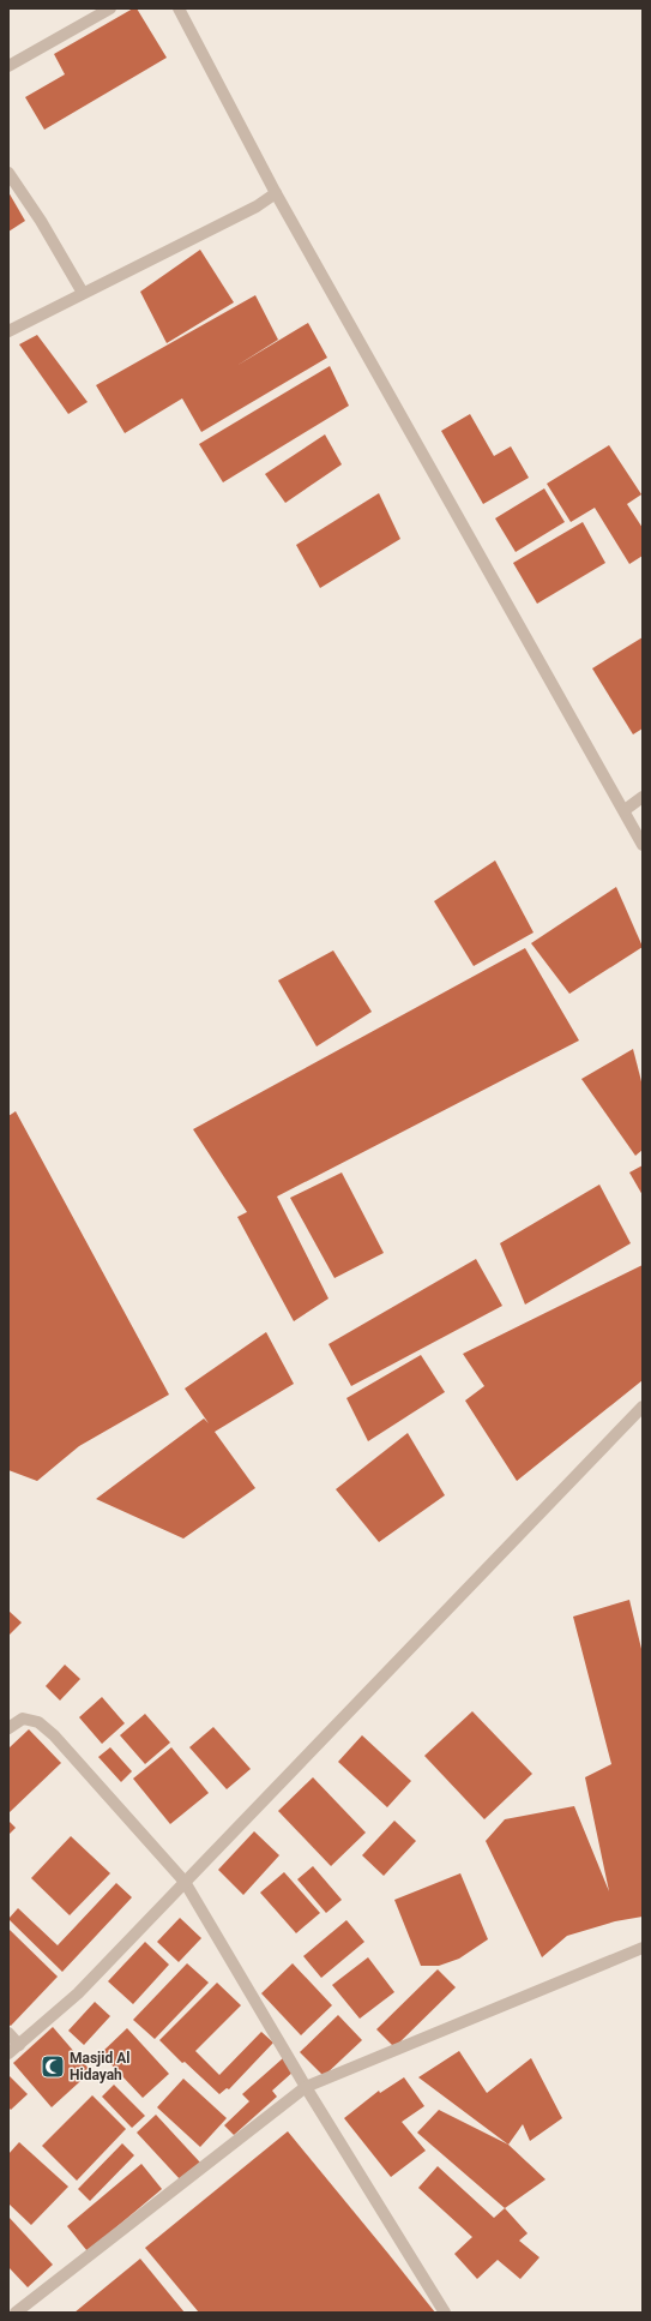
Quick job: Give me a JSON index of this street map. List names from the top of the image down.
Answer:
{
  "places": {
    "mosque": ["Masjid Al Hidayah"]
  }
}
